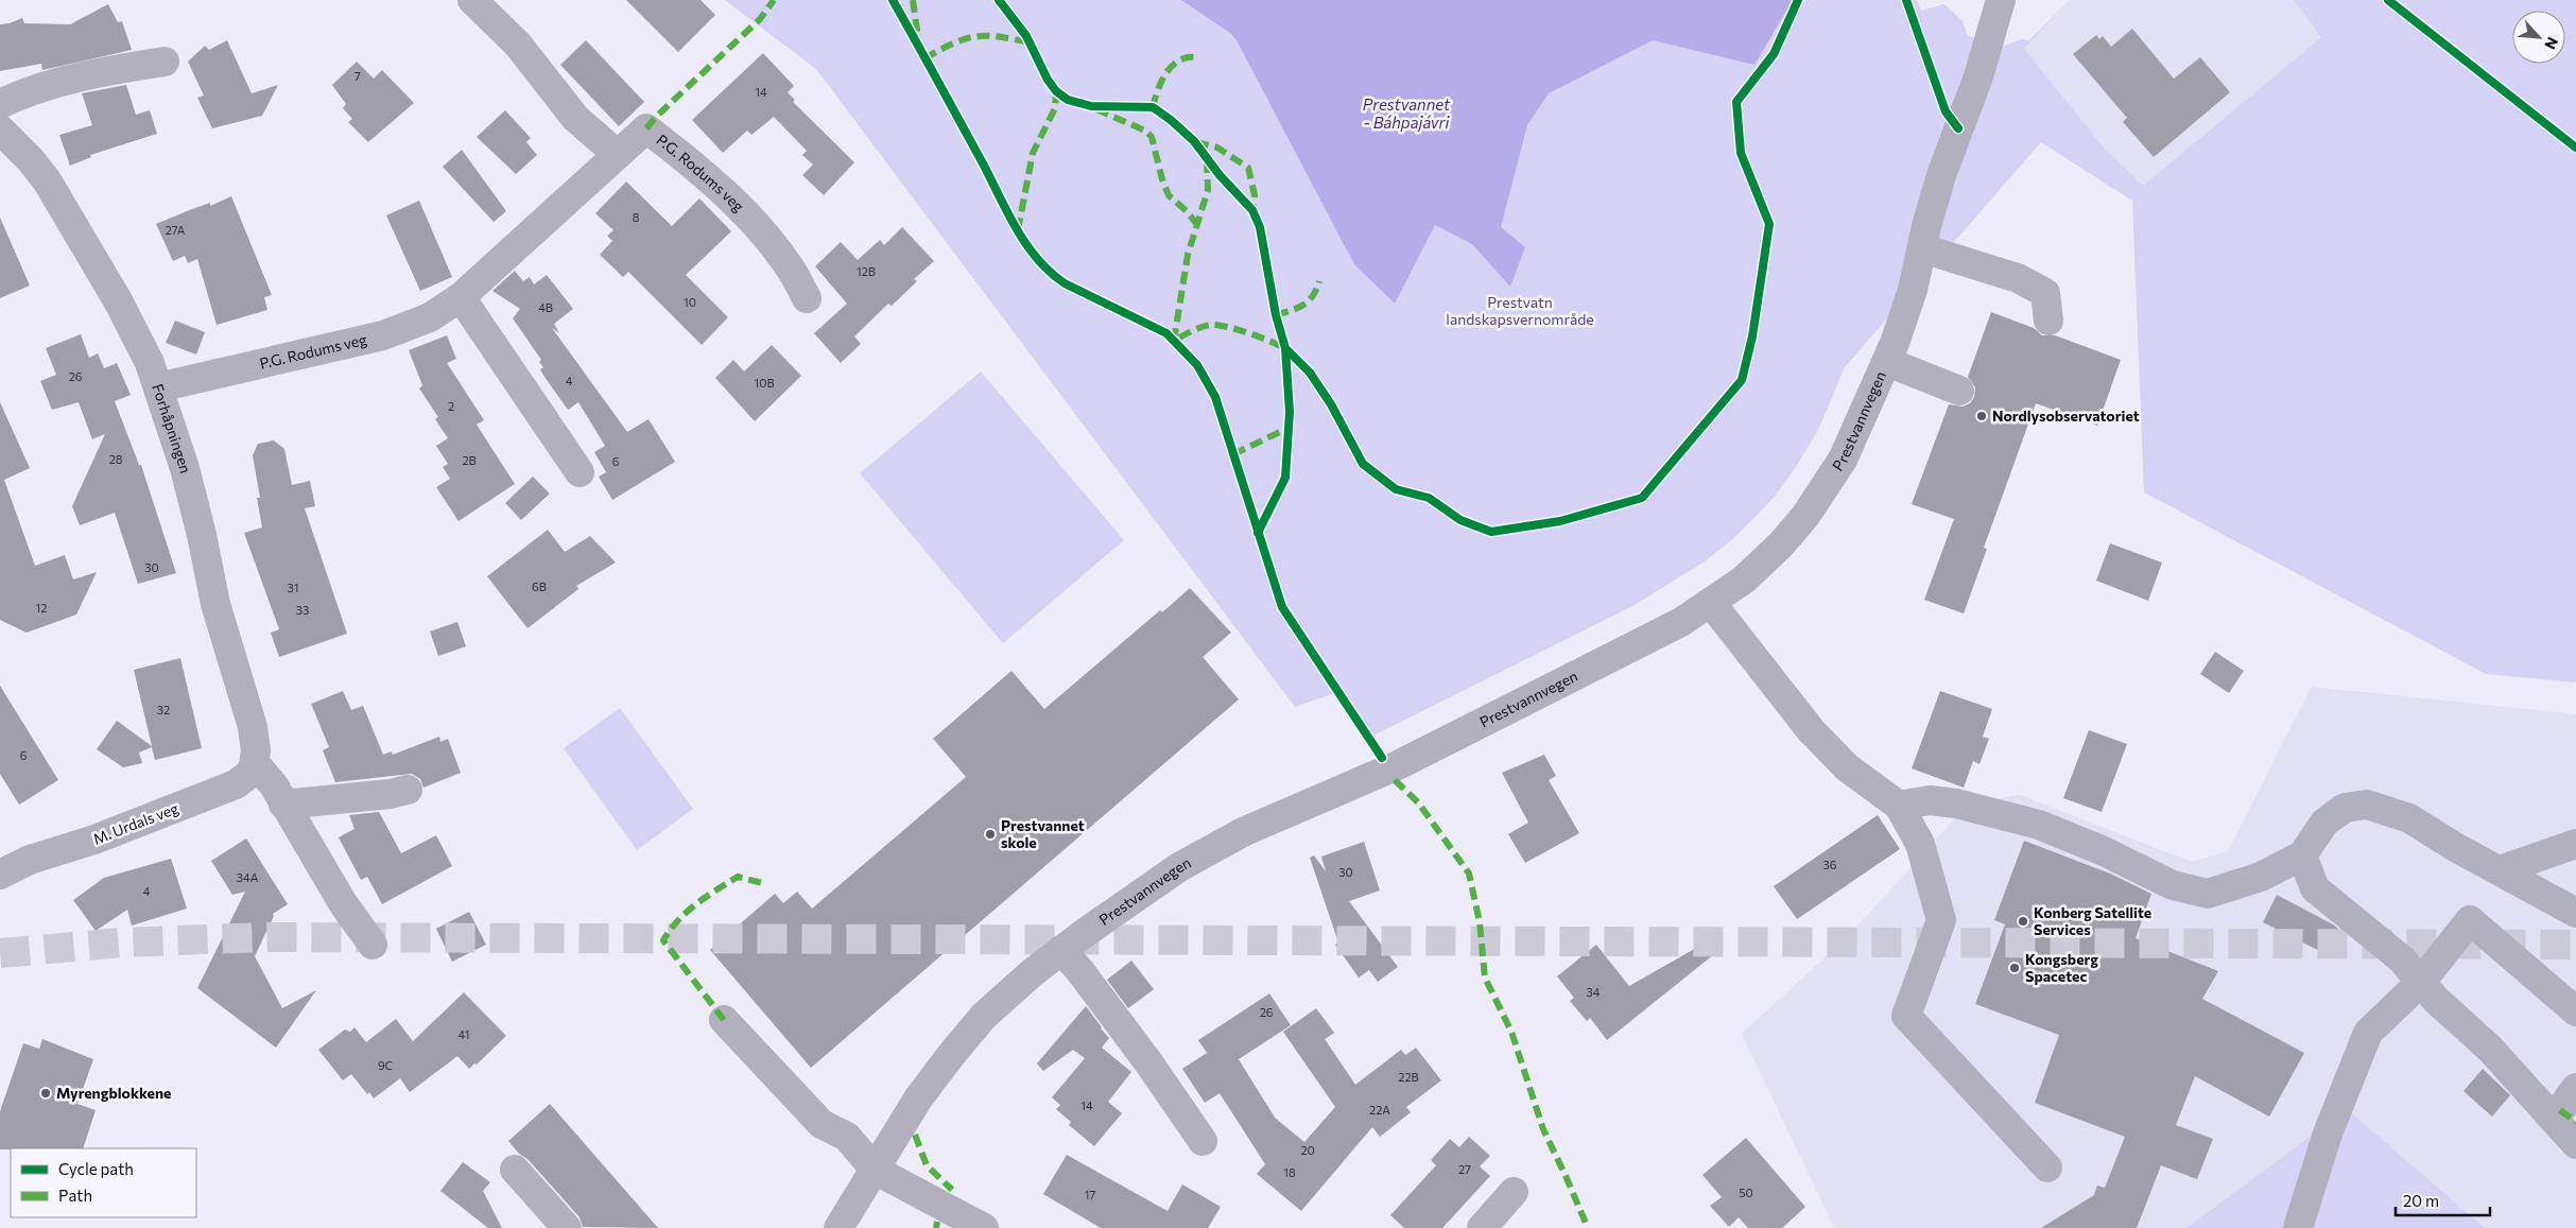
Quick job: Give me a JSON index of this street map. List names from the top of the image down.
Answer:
{
  "streets": {
    "street": [
      "P.G. Rodums veg",
      "Prestvannvegen",
      "Forhåpningen",
      "M. Urdals veg"
    ]
  },
  "crossings": [
    ["P.G. Rodums veg", "Forhåpningen"],
    ["Forhåpningen", "M. Urdals veg"]
  ],
  "water": ["Prestvannet - Báhpajávri"],
  "parks": ["Prestvatn landskapsvernområde"],
  "places": [
    "Nordlysobservatoriet",
    "Prestvannet skole",
    "Konberg Satellite Services",
    "Kongsberg Spacetec",
    "Myrengblokkene"
  ],
  "house_numbers": [
    "7",
    "14",
    "8",
    "27A",
    "12B",
    "10",
    "4B",
    "26",
    "4",
    "10B",
    "2",
    "28",
    "2B",
    "6",
    "30",
    "6B",
    "31",
    "12",
    "33",
    "32",
    "6",
    "36",
    "30",
    "34A",
    "4",
    "34",
    "26",
    "41",
    "9C",
    "22B",
    "14",
    "22A",
    "20",
    "27",
    "18",
    "50",
    "17"
  ],
  "legend": ["Cycle path", "Path"],
  "scale_bar": "20 m",
  "north": "bottom right"
}
